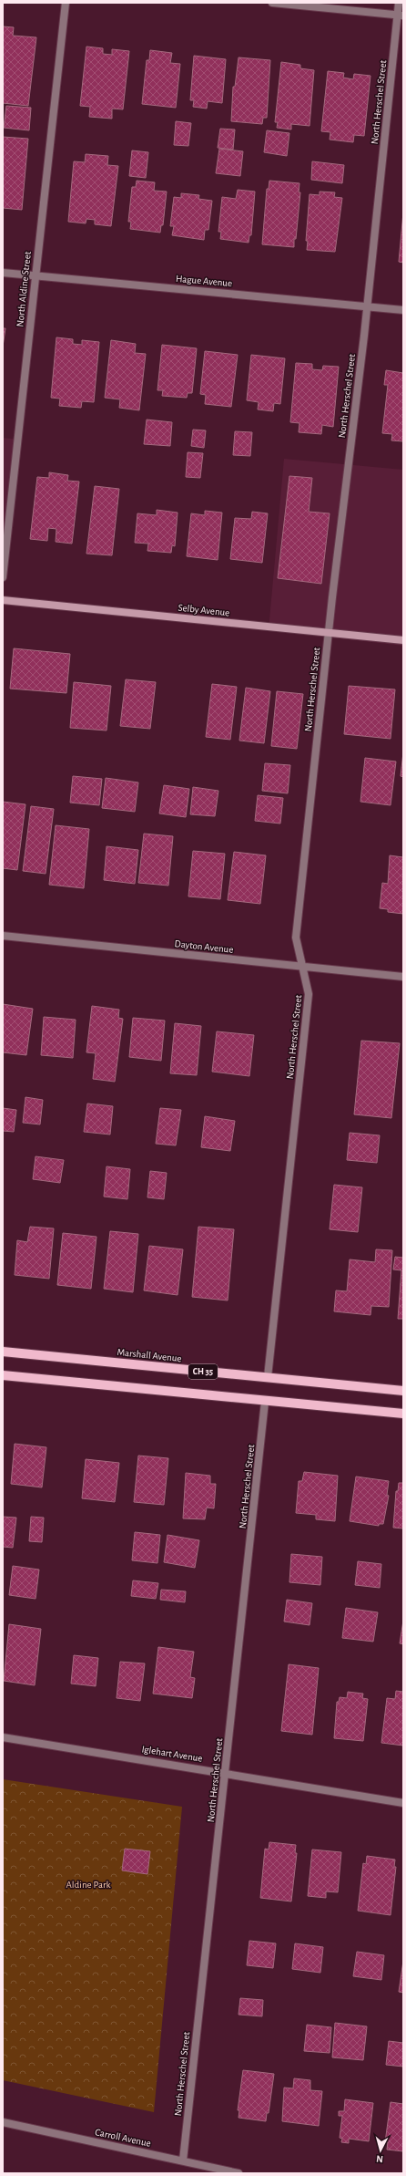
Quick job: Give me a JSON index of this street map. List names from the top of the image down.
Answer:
{
  "streets": {
    "main road": ["Marshall Avenue", "CH 35"],
    "street": [
      "North Herschel Street",
      "Hague Avenue",
      "North Aldine Street",
      "Selby Avenue",
      "Dayton Avenue",
      "Iglehart Avenue",
      "Carroll Avenue"
    ]
  },
  "crossings": [
    ["North Herschel Street", "Hague Avenue"],
    ["North Herschel Street", "Selby Avenue"],
    ["North Herschel Street", "Dayton Avenue"],
    ["North Herschel Street", "Marshall Avenue"],
    ["North Herschel Street", "CH 35"],
    ["North Herschel Street", "Iglehart Avenue"],
    ["North Herschel Street", "Carroll Avenue"],
    ["Hague Avenue", "North Aldine Street"]
  ],
  "parks": ["Aldine Park"],
  "north": "bottom"
}
